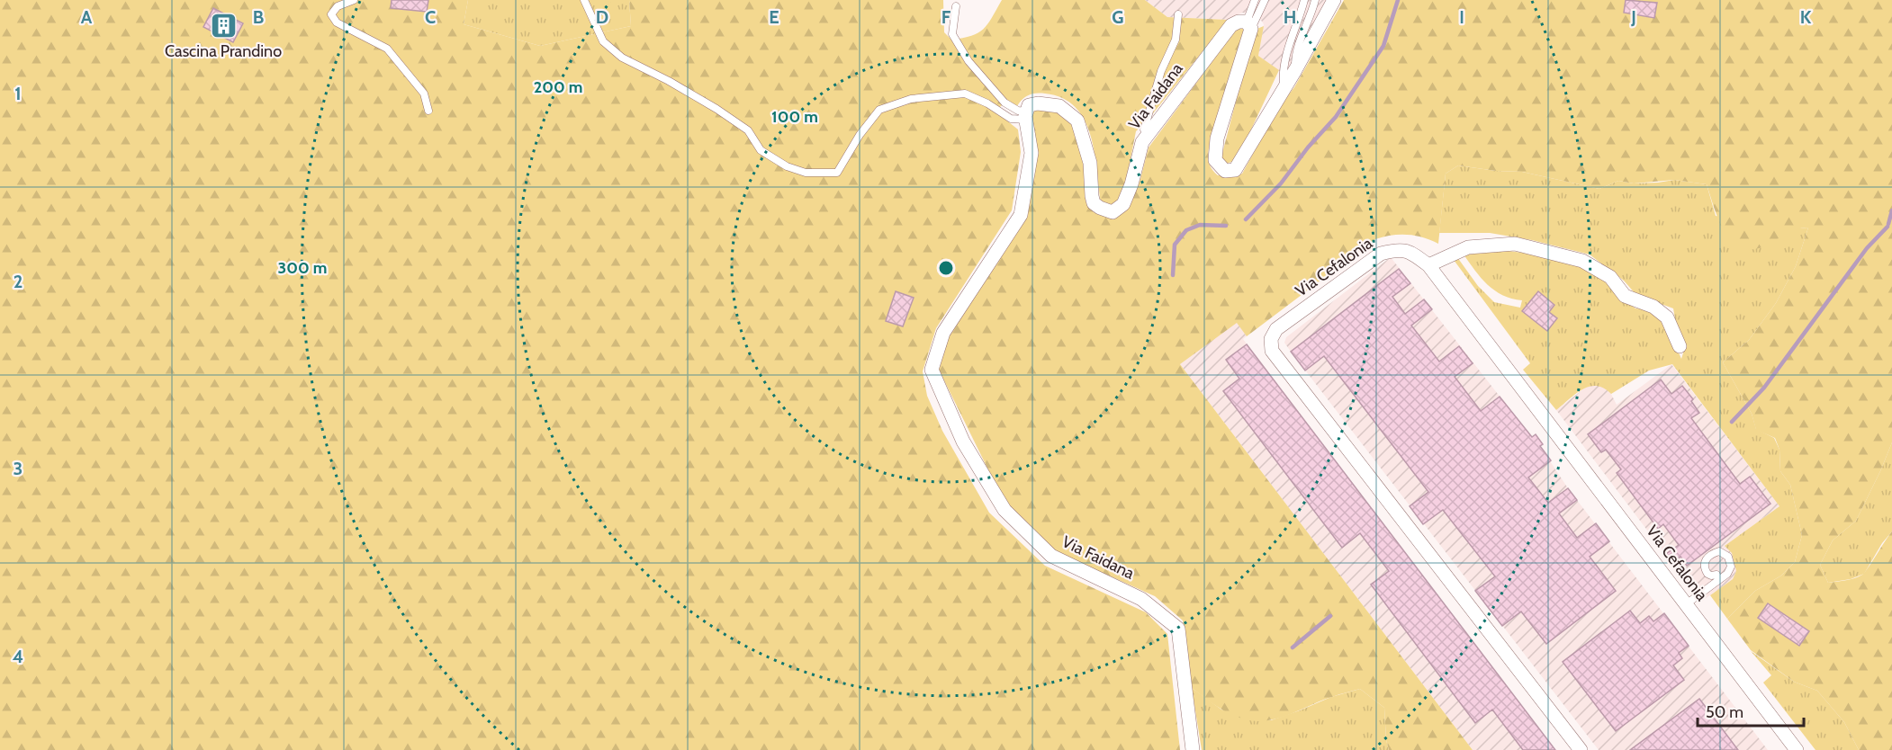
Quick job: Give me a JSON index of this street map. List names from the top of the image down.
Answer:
{
  "streets": {
    "street": ["Via Faidana", "Via Cefalonia"]
  },
  "places": {
    "building": ["Cascina Prandino"]
  },
  "scale_bar": "50 m",
  "grid": {
    "columns": [
      "A",
      "B",
      "C",
      "D",
      "E",
      "F",
      "G",
      "H",
      "I",
      "J",
      "K"
    ],
    "rows": [
      "1",
      "2",
      "3",
      "4"
    ]
  },
  "rings": ["200 m", "100 m", "300 m"]
}
